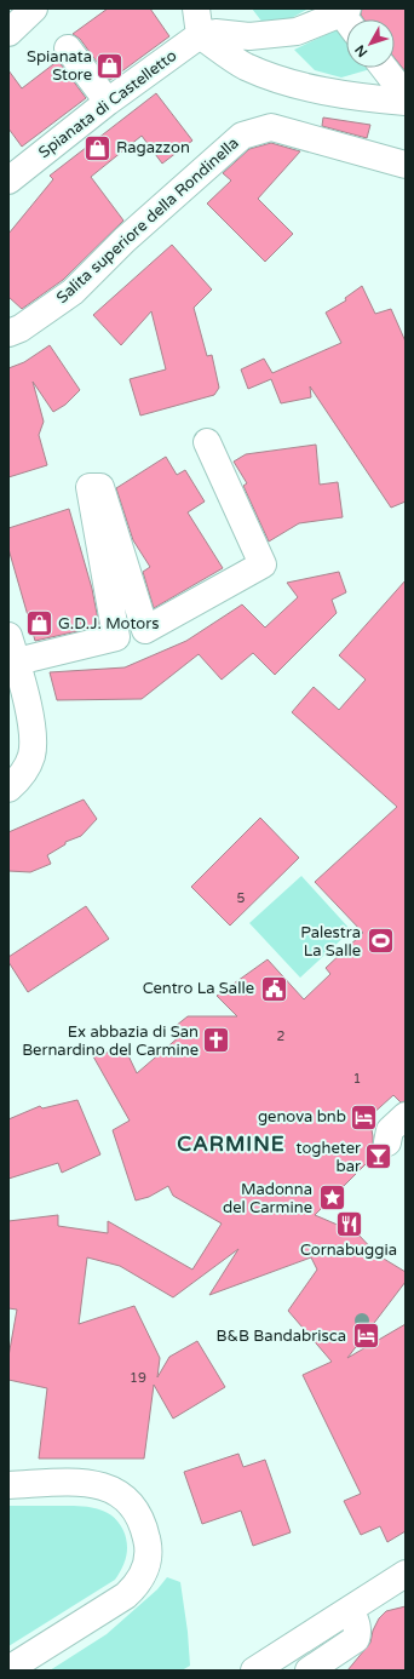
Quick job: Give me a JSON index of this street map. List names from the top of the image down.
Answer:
{
  "streets": {
    "street": ["Spianata di Castelletto", "Salita superiore della Rondinella"]
  },
  "districts": ["CARMINE"],
  "places": {
    "shop": ["Spianata Store", "Ragazzon", "G.D.J. Motors"],
    "sports": ["Palestra La Salle"],
    "public building": ["Centro La Salle"],
    "church": ["Ex abbazia di San Bernardino del Carmine"],
    "hotel": ["genova bnb", "B&B Bandabrisca"],
    "bar": ["togheter bar"],
    "place": ["Madonna del Carmine"],
    "restaurant": ["Cornabuggia"]
  },
  "house_numbers": [
    "5",
    "2",
    "1",
    "19"
  ],
  "north": "bottom left"
}
